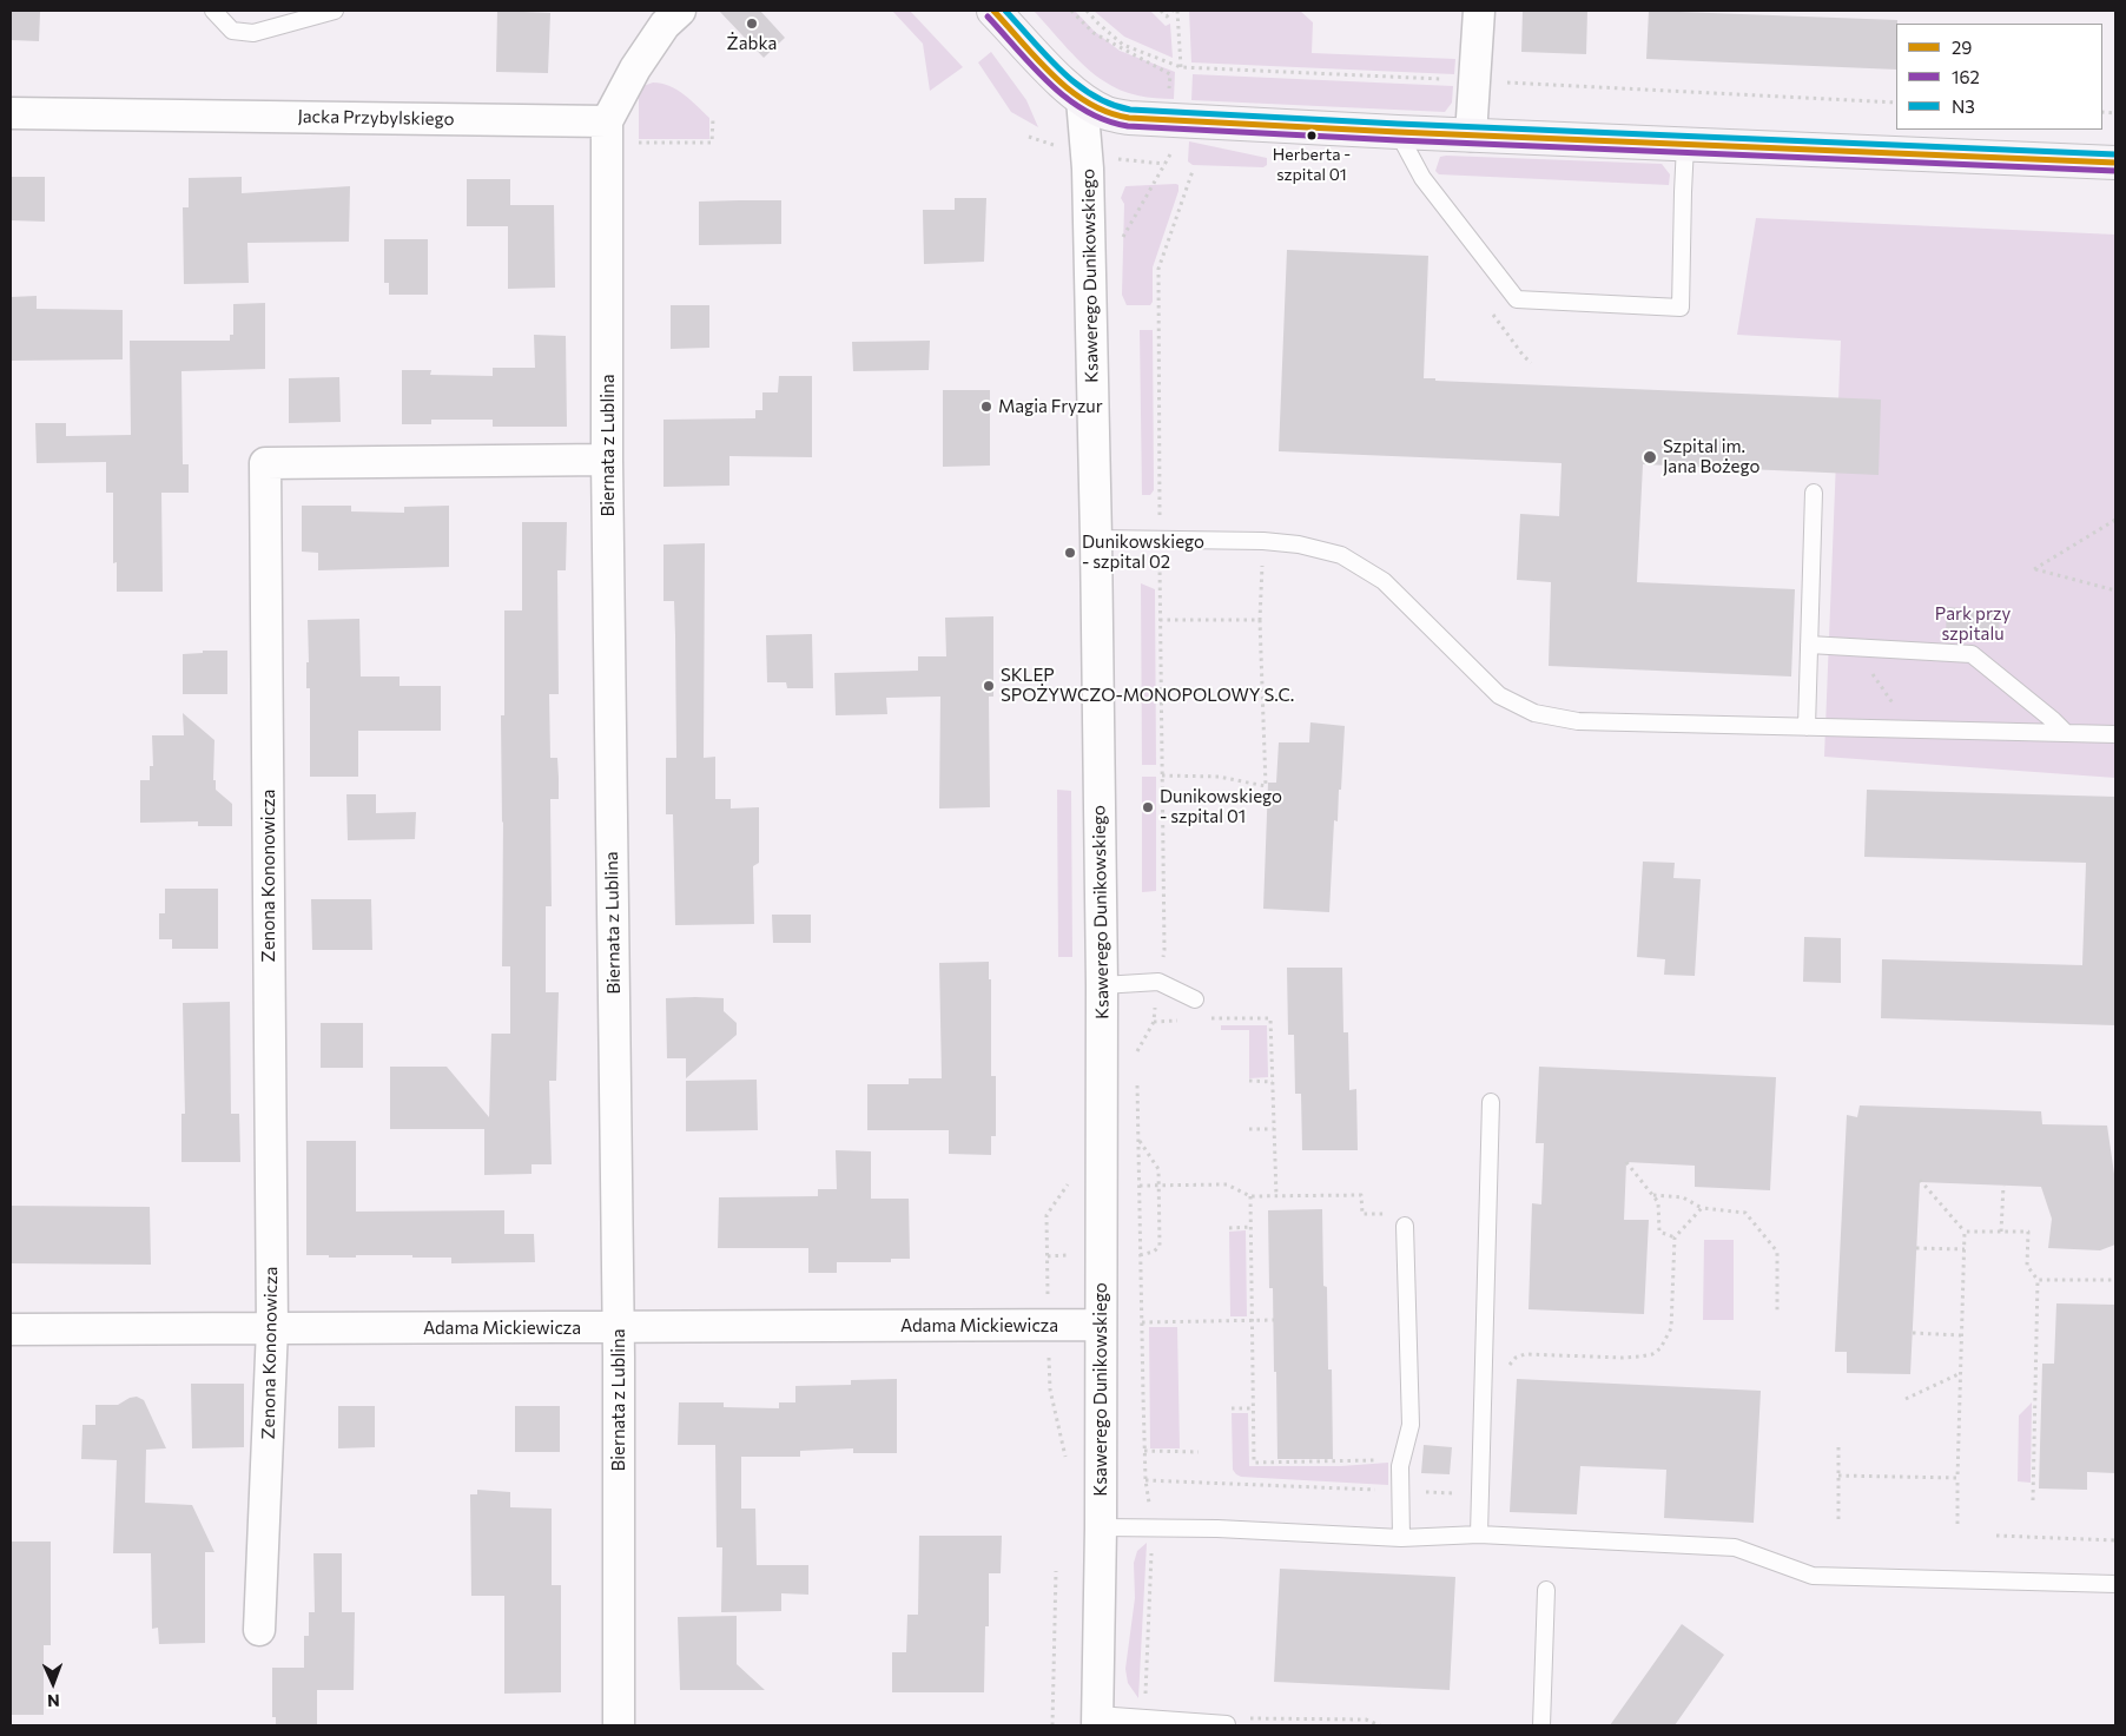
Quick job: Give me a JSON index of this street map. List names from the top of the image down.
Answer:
{
  "streets": {
    "street": [
      "Jacka Przybylskiego",
      "Ksawerego Dunikowskiego",
      "Biernata z Lublina",
      "Zenona Kononowicza",
      "Adama Mickiewicza"
    ]
  },
  "crossings": [
    ["Jacka Przybylskiego", "Biernata z Lublina"],
    ["Ksawerego Dunikowskiego", "Adama Mickiewicza"],
    ["Biernata z Lublina", "Zenona Kononowicza"],
    ["Biernata z Lublina", "Adama Mickiewicza"],
    ["Zenona Kononowicza", "Adama Mickiewicza"]
  ],
  "parks": ["Park przy szpitalu"],
  "places": [
    "Żabka",
    "Herberta - szpital 01",
    "Magia Fryzur",
    "Szpital im. Jana Bożego",
    "Dunikowskiego - szpital 02",
    "SKLEP SPOŻYWCZO-MONOPOLOWY S.C.",
    "Dunikowskiego - szpital 01"
  ],
  "lines": ["transit line 29", "transit line N3", "transit line 162"],
  "legend": ["29", "162", "N3"],
  "north": "bottom"
}
